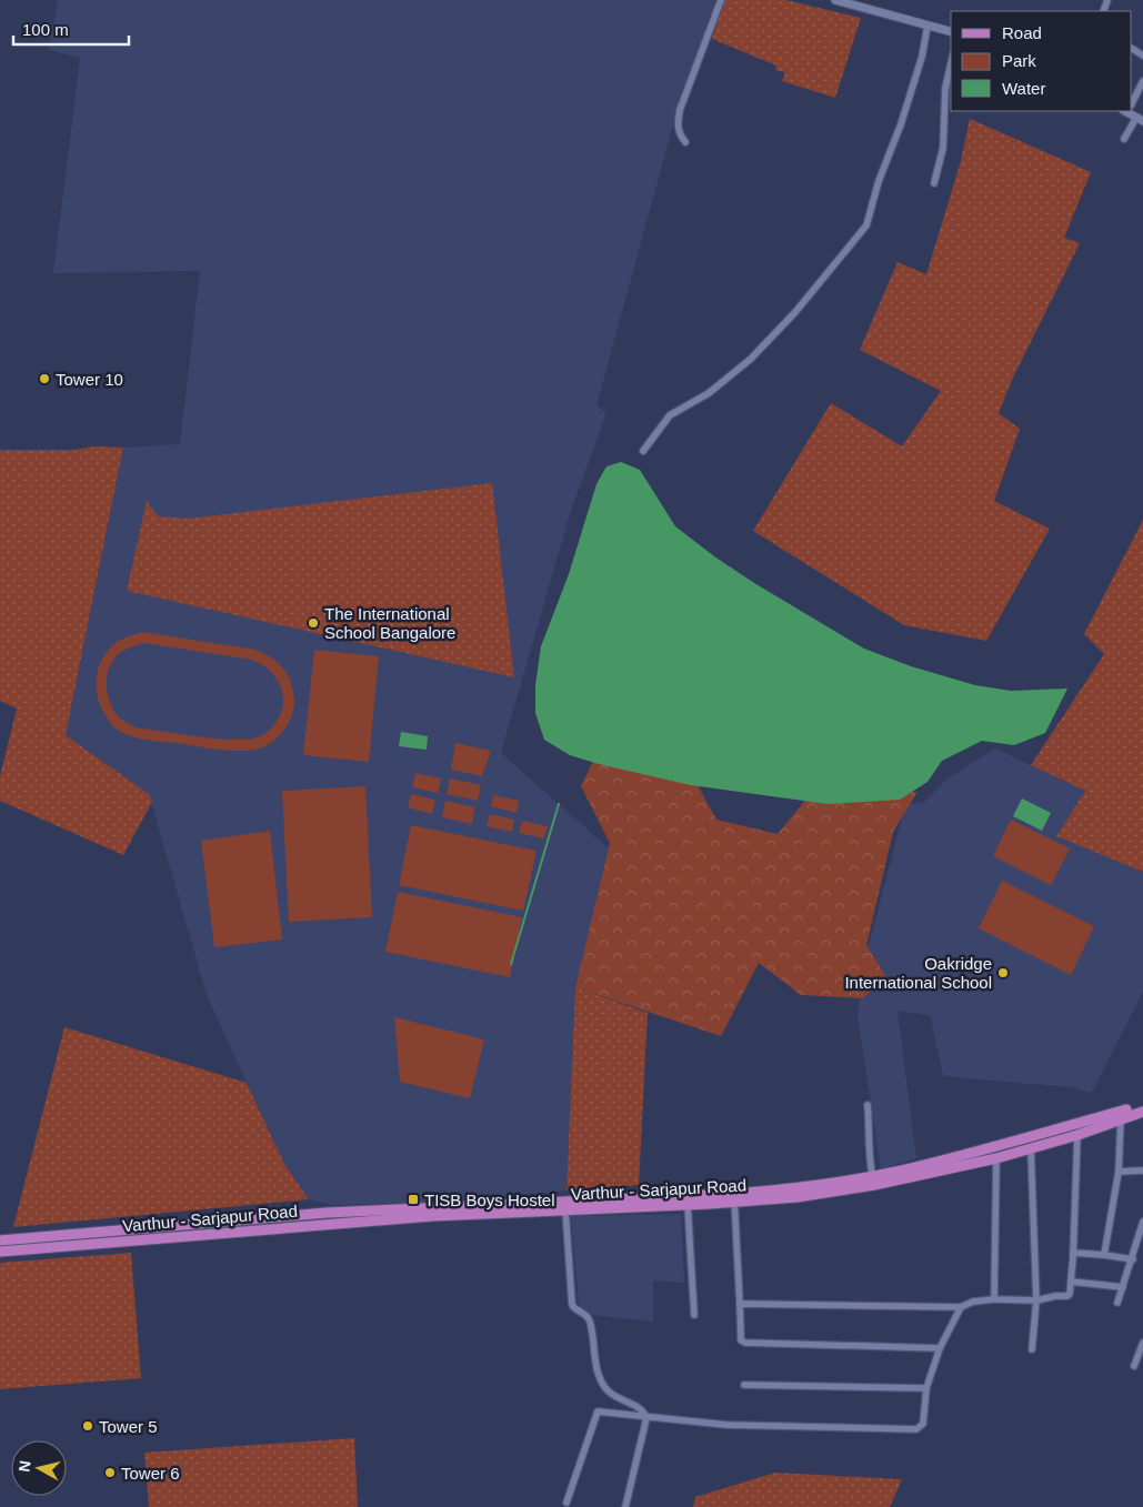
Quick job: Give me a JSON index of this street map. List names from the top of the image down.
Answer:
{
  "streets": {
    "main road": ["Varthur - Sarjapur Road"]
  },
  "places": {
    "other": [
      "Tower 10",
      "The International School Bangalore",
      "Oakridge International School",
      "Tower 5",
      "Tower 6"
    ],
    "transit": ["TISB Boys Hostel"]
  },
  "legend": ["Road", "Park", "Water"],
  "scale_bar": "100 m",
  "north": "left"
}
